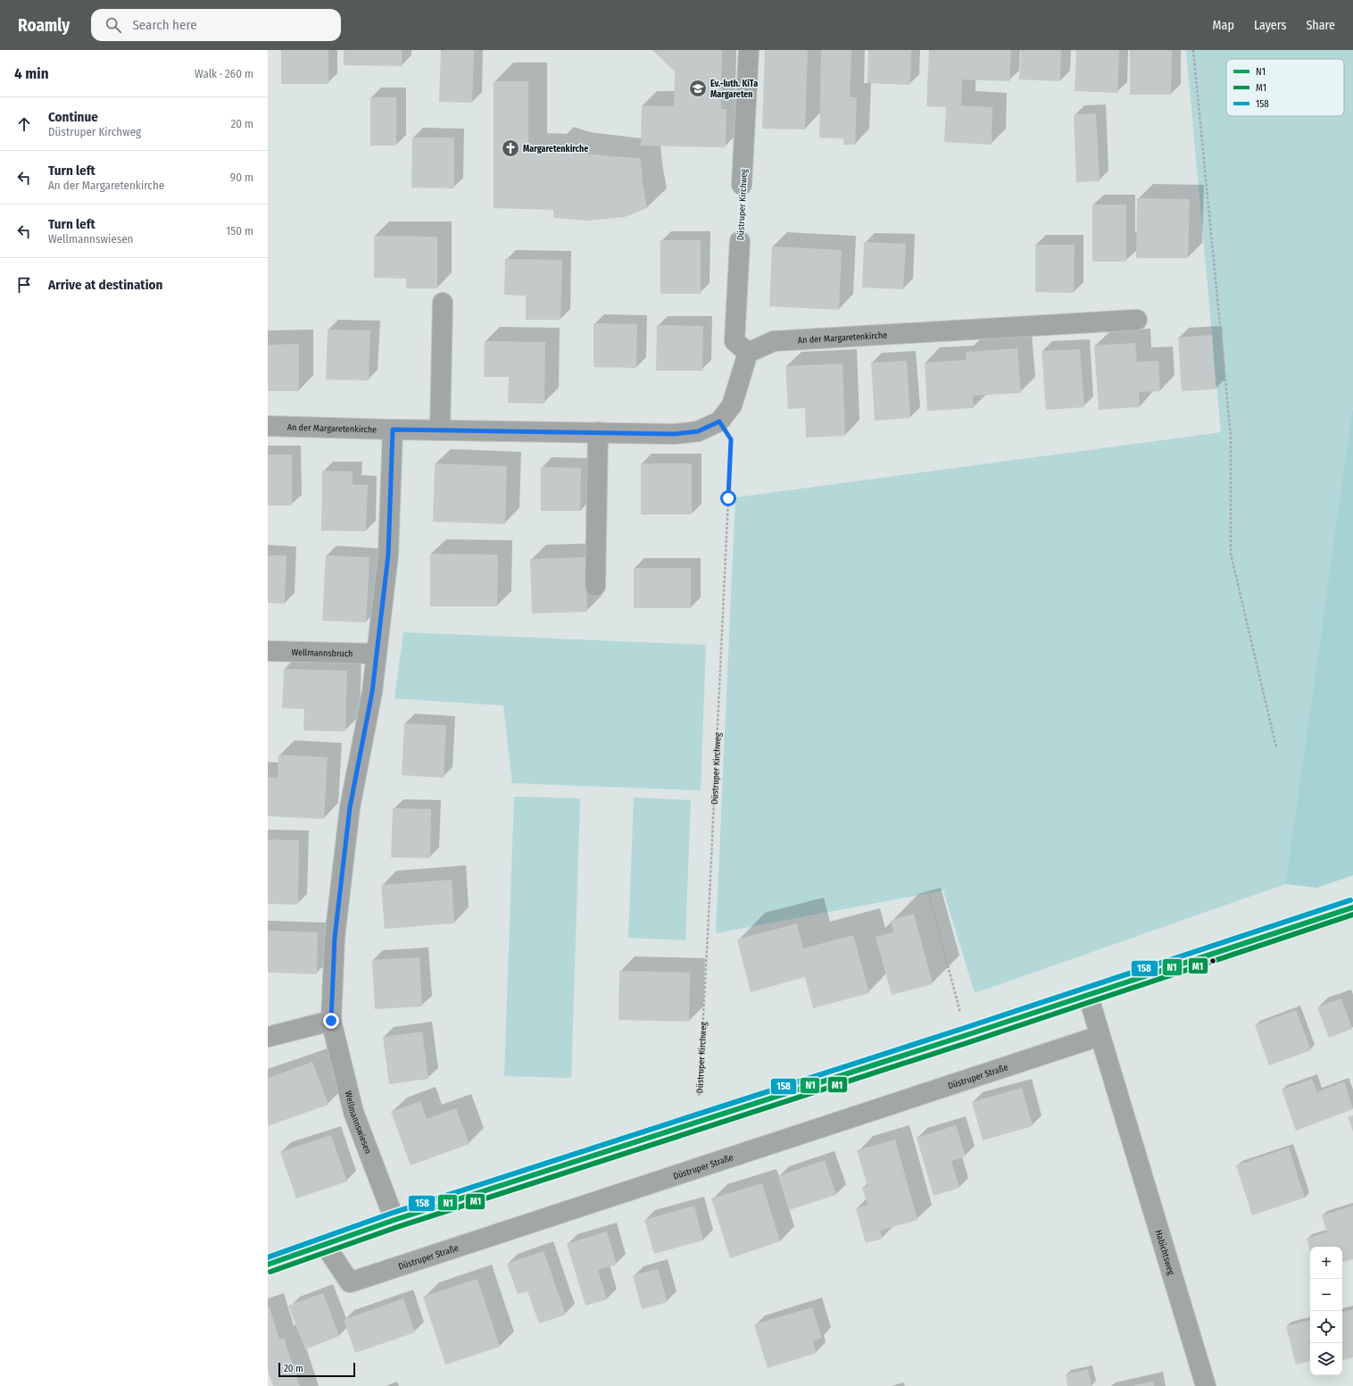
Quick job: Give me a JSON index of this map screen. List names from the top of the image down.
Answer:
{
  "streets": {
    "street": [
      "Düstruper Kirchweg",
      "An der Margaretenkirche",
      "Wellmannsbruch",
      "Düstruper Straße",
      "Wellmannswiesen",
      "Habichtsweg"
    ]
  },
  "crossings": [
    ["Düstruper Kirchweg", "An der Margaretenkirche"],
    ["An der Margaretenkirche", "Wellmannswiesen"],
    ["Wellmannsbruch", "Wellmannswiesen"],
    ["Düstruper Straße", "Habichtsweg"]
  ],
  "places": {
    "school or university": ["Ev.-luth. KiTa Margareten"],
    "church": ["Margaretenkirche"]
  },
  "lines": ["transit line 158", "transit line N1", "transit line M1"],
  "legend": ["N1", "M1", "158"],
  "scale_bar": "20 m",
  "page": {
    "header": "Roamly",
    "search": "Search here",
    "nav": ["Map", "Layers", "Share"],
    "heading": ["4 min", "Walk · 260 m"],
    "list": [
      ["Continue", "Düstruper Kirchweg", "20 m"],
      ["Turn left", "An der Margaretenkirche", "90 m"],
      ["Turn left", "Wellmannswiesen", "150 m"],
      "Arrive at destination"
    ],
    "map_buttons": ["+", "−"],
    "scale": "20 m"
  }
}
